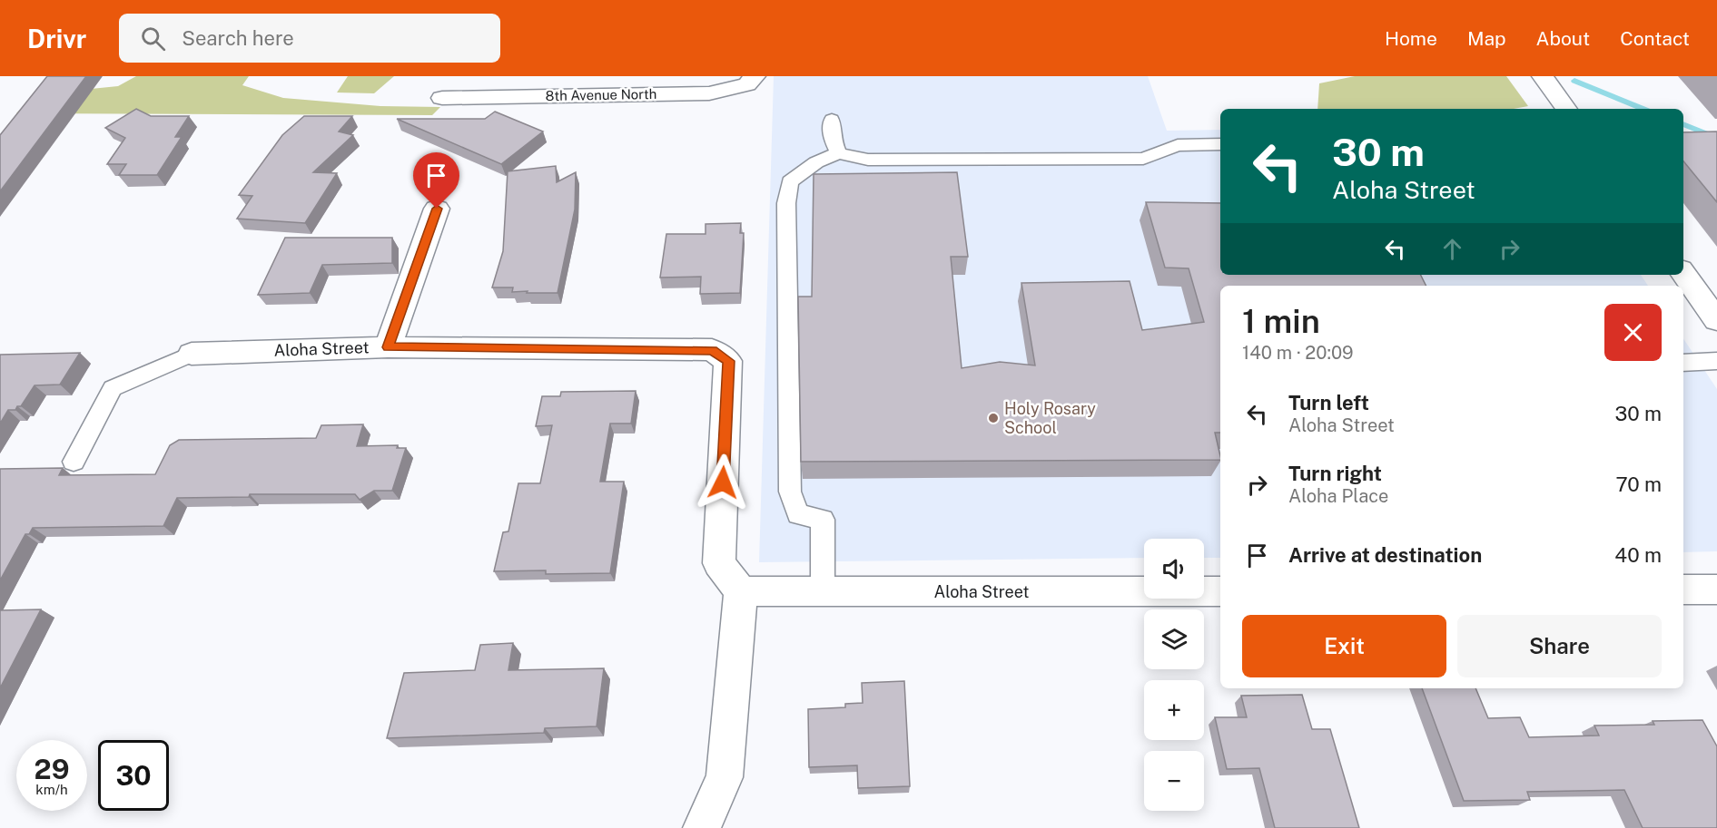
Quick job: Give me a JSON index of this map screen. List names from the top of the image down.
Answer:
{
  "streets": {
    "street": ["8th Avenue North", "Aloha Street"]
  },
  "places": ["Holy Rosary School"],
  "page": {
    "header": "Drivr",
    "search": "Search here",
    "nav": [
      "Home",
      "Map",
      "About",
      "Contact"
    ],
    "turn": ["30 m", "Aloha Street"],
    "heading": ["1 min", "140 m · 20:09"],
    "list": [
      {
        "name": "Turn left",
        "note": "Aloha Street",
        "value": "30 m"
      },
      {
        "name": "Turn right",
        "note": "Aloha Place",
        "value": "70 m"
      },
      {
        "name": "Arrive at destination",
        "value": "40 m"
      }
    ],
    "map_buttons": ["+", "−"],
    "buttons": ["Exit", "Share"],
    "speed": "29 km/h",
    "limit": "30"
  }
}
